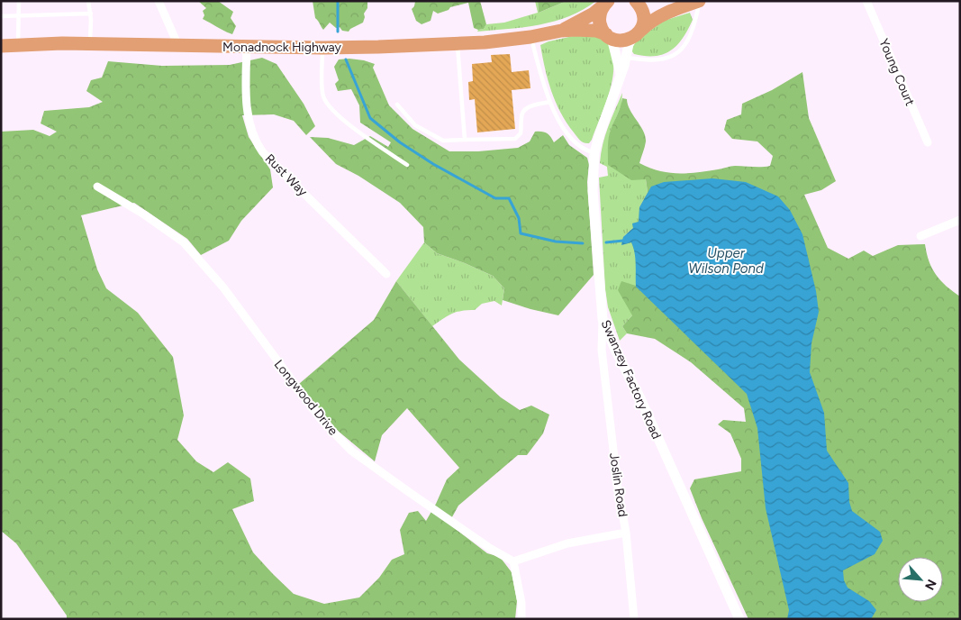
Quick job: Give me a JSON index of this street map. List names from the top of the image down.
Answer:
{
  "streets": {
    "highway": ["Monadnock Highway"],
    "street": [
      "Young Court",
      "Rust Way",
      "Swanzey Factory Road",
      "Longwood Drive",
      "Joslin Road"
    ]
  },
  "crossings": [
    ["Monadnock Highway", "Rust Way"],
    ["Monadnock Highway", "Swanzey Factory Road"],
    ["Swanzey Factory Road", "Joslin Road"]
  ],
  "water": ["Upper Wilson Pond"],
  "north": "bottom right"
}
